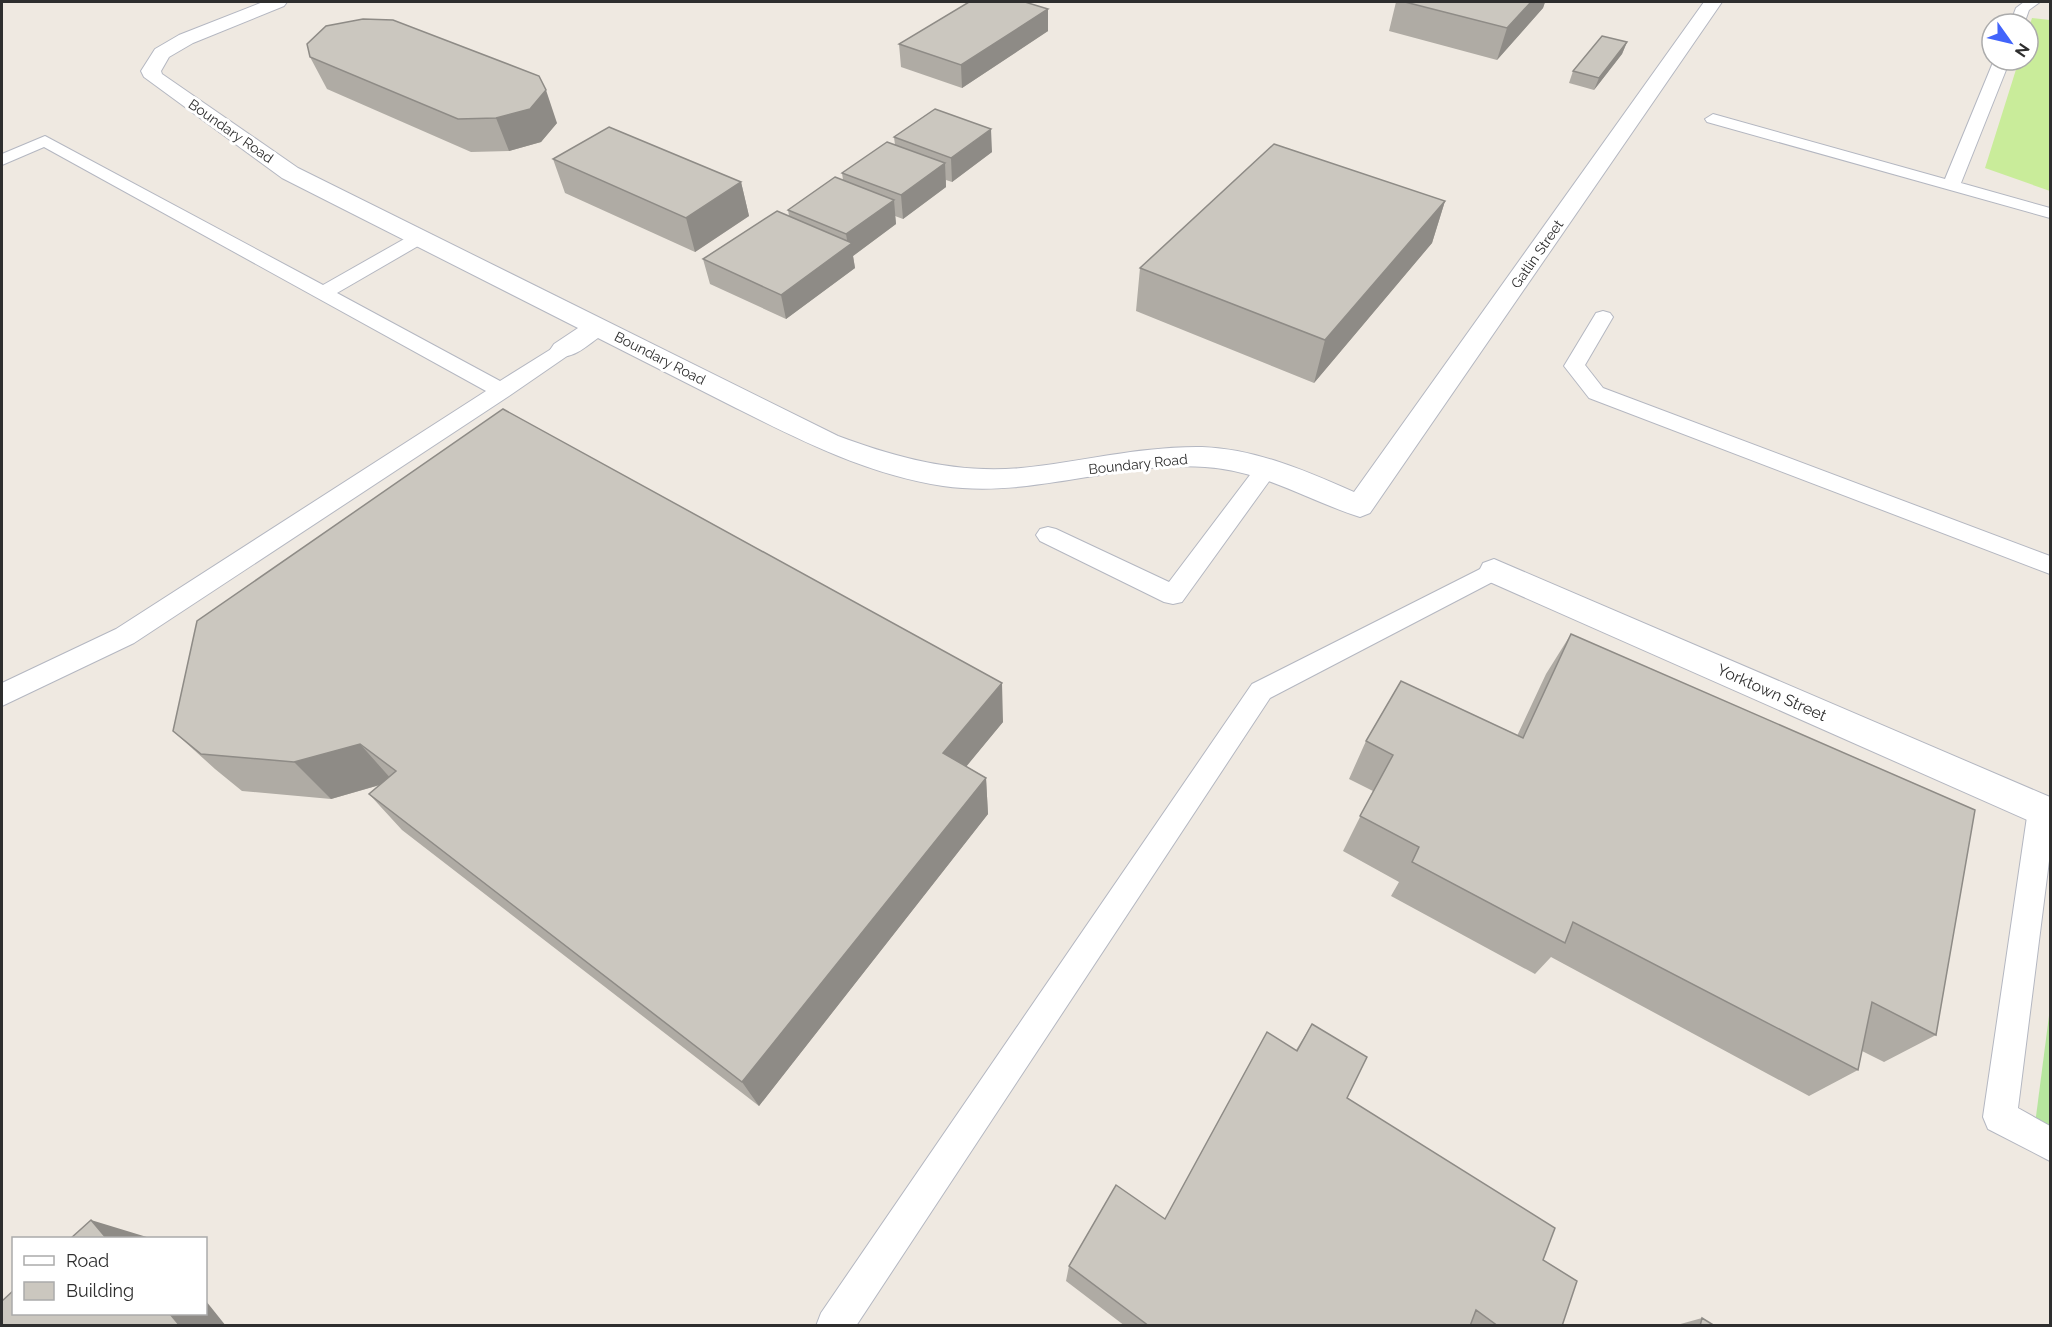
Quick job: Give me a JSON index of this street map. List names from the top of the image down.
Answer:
{
  "streets": {
    "street": ["Boundary Road", "Gatlin Street", "Yorktown Street"]
  },
  "crossings": [
    ["Boundary Road", "Gatlin Street"]
  ],
  "legend": ["Road", "Building"],
  "north": "bottom right"
}
